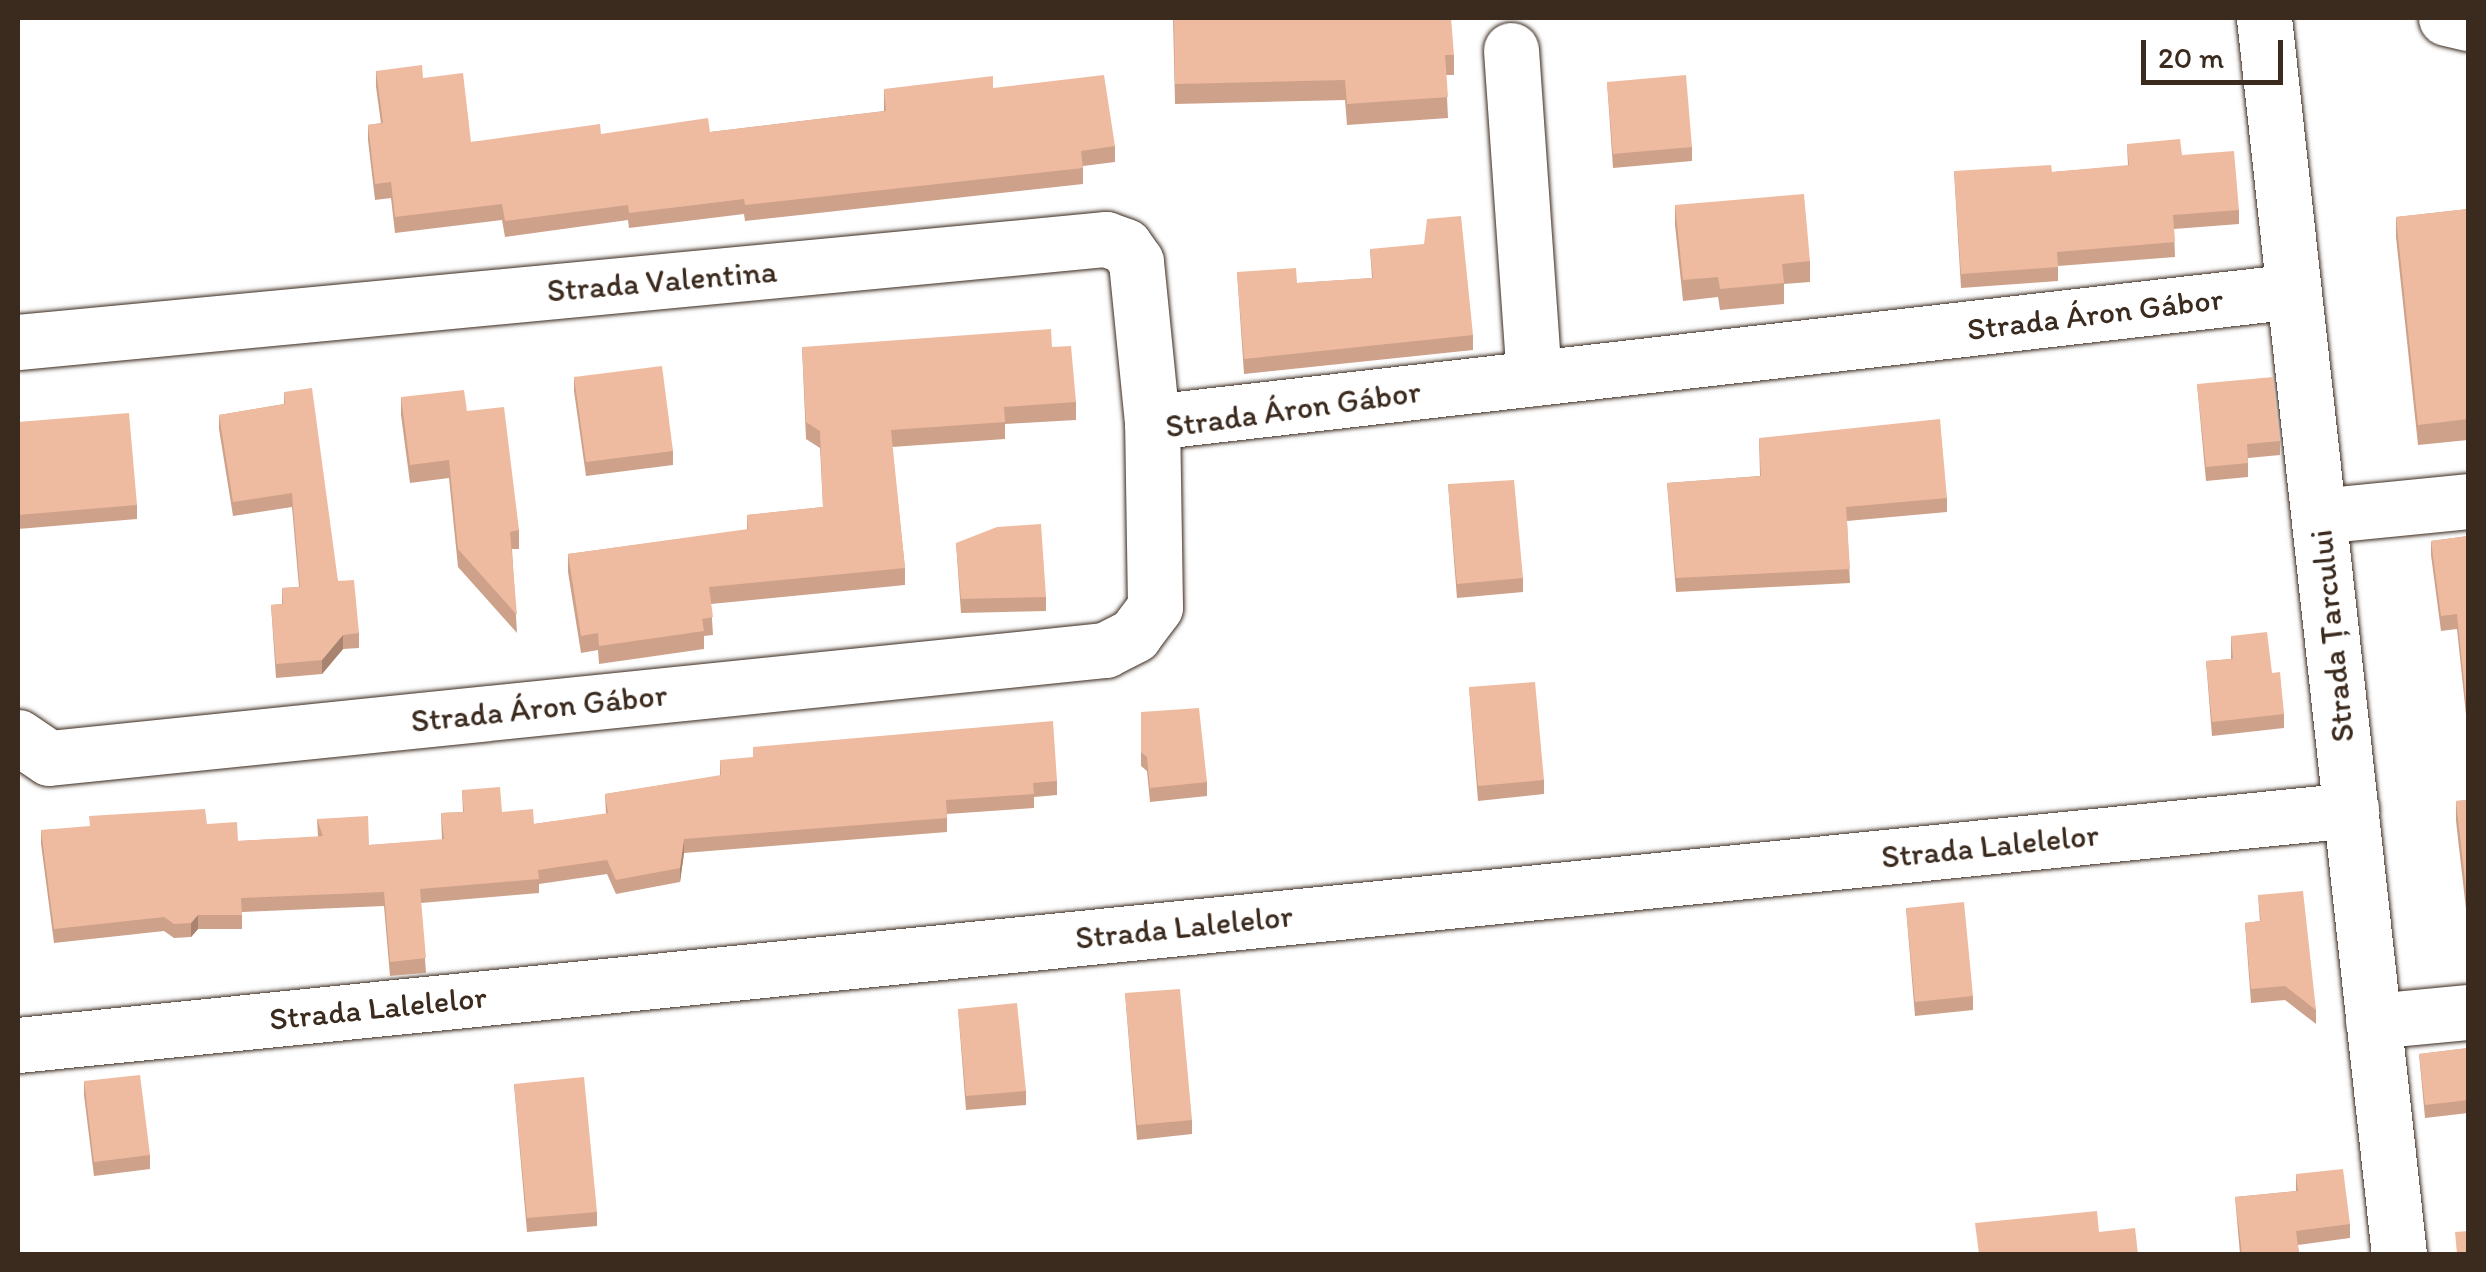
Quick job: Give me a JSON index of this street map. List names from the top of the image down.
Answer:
{
  "streets": {
    "street": [
      "Strada Valentina",
      "Strada Áron Gábor",
      "Strada Țarcului",
      "Strada Lalelelor"
    ]
  },
  "crossings": [
    ["Strada Valentina", "Strada Áron Gábor"],
    ["Strada Áron Gábor", "Strada Țarcului"],
    ["Strada Țarcului", "Strada Lalelelor"]
  ],
  "scale_bar": "20 m"
}
